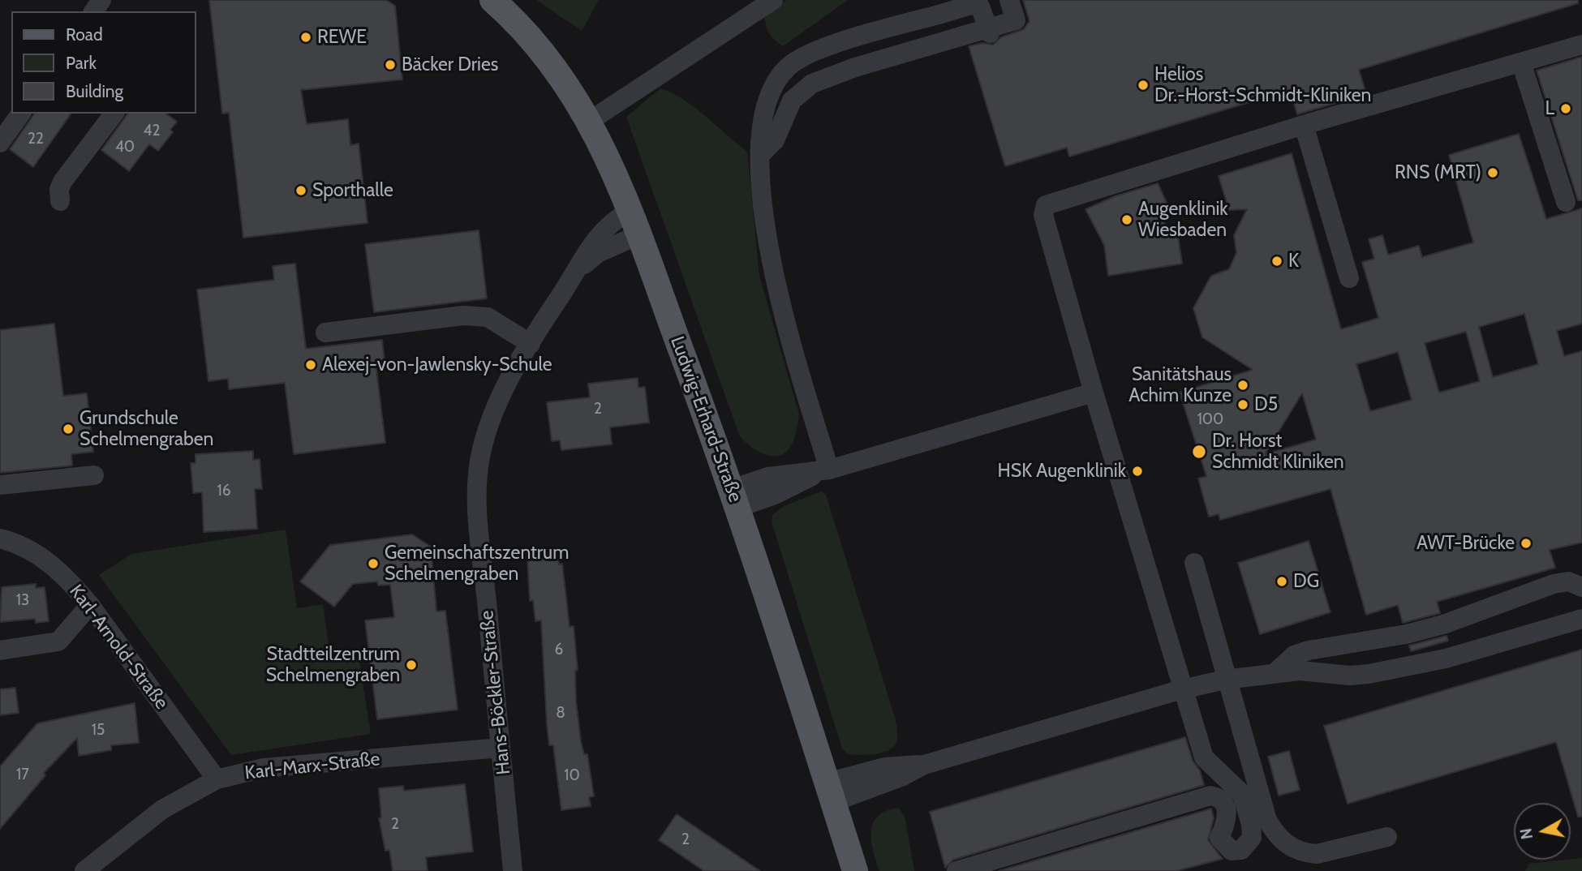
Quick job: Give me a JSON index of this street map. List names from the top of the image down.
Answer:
{
  "streets": {
    "main road": ["Ludwig-Erhard-Straße"],
    "street": ["Karl-Arnold-Straße", "Hans-Böckler-Straße", "Karl-Marx-Straße"]
  },
  "crossings": [
    ["Ludwig-Erhard-Straße", "Hans-Böckler-Straße"],
    ["Karl-Arnold-Straße", "Karl-Marx-Straße"],
    ["Hans-Böckler-Straße", "Karl-Marx-Straße"]
  ],
  "places": [
    "REWE",
    "Bäcker Dries",
    "Helios Dr.-Horst-Schmidt-Kliniken",
    "L",
    "RNS (MRT)",
    "Sporthalle",
    "Augenklinik Wiesbaden",
    "K",
    "Alexej-von-Jawlensky-Schule",
    "Sanitätshaus Achim Kunze",
    "D5",
    "Grundschule Schelmengraben",
    "Dr. Horst Schmidt Kliniken",
    "HSK Augenklinik",
    "AWT-Brücke",
    "Gemeinschaftszentrum Schelmengraben",
    "DG",
    "Stadtteilzentrum Schelmengraben"
  ],
  "house_numbers": [
    "42",
    "22",
    "40",
    "2",
    "100",
    "16",
    "13",
    "6",
    "8",
    "15",
    "17",
    "10",
    "2",
    "2"
  ],
  "legend": ["Road", "Park", "Building"],
  "north": "left"
}
